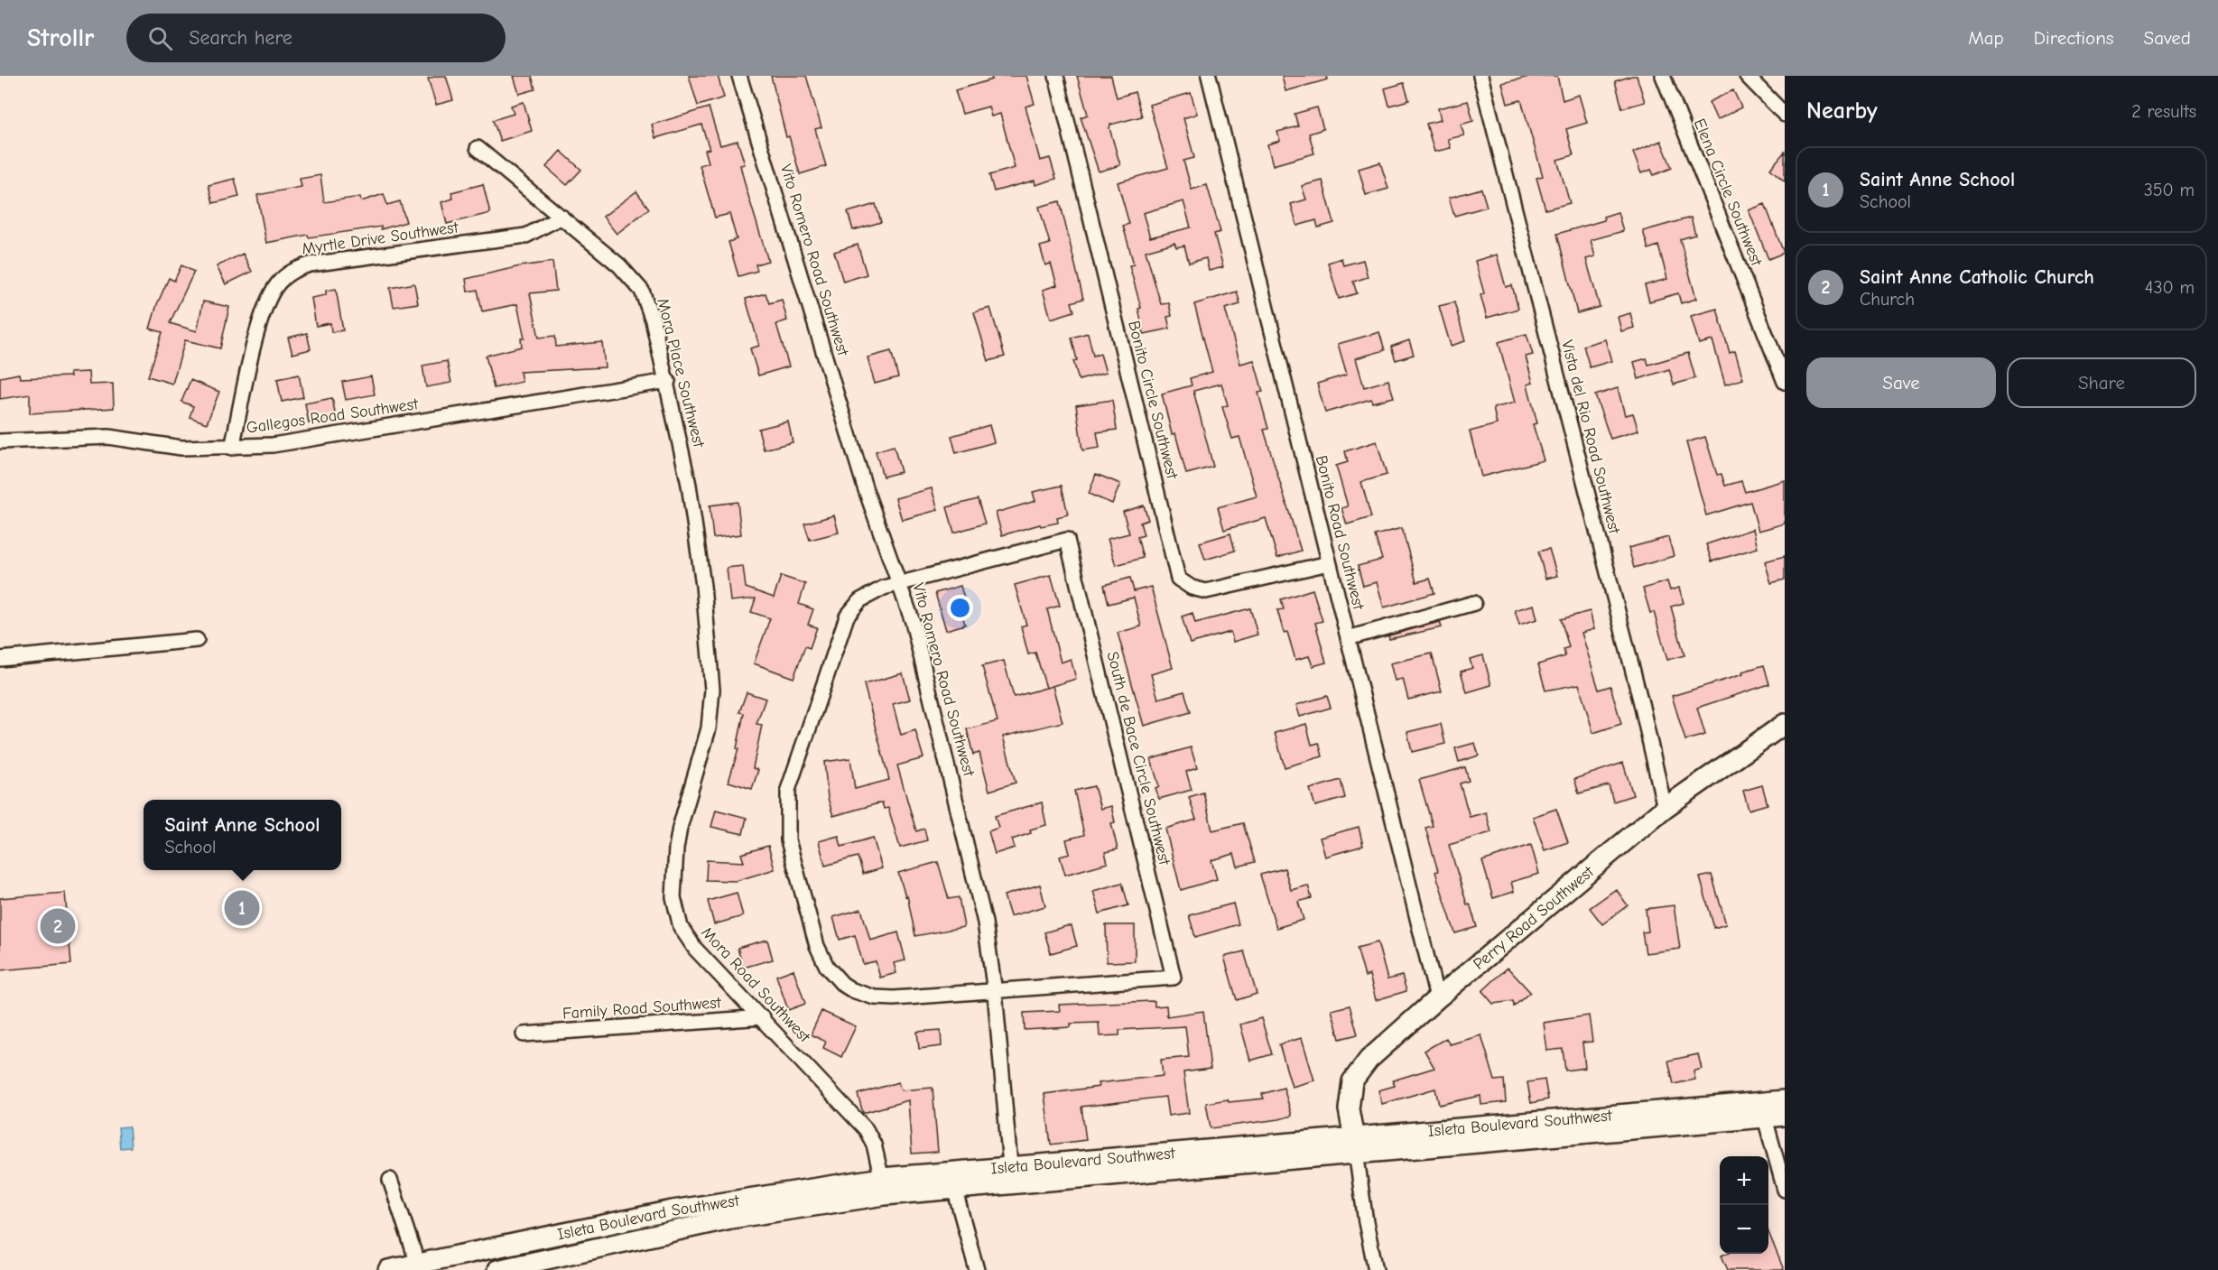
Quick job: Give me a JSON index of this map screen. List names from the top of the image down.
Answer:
{
  "streets": {
    "main road": ["Perry Road Southwest", "Isleta Boulevard Southwest"],
    "street": [
      "Elena Circle Southwest",
      "Myrtle Drive Southwest",
      "Vito Romero Road Southwest",
      "Mora Place Southwest",
      "Bonito Circle Southwest",
      "Gallegos Road Southwest",
      "Vista del Rio Road Southwest",
      "Bonito Road Southwest",
      "South de Bace Circle Southwest",
      "Mora Road Southwest",
      "Family Road Southwest"
    ]
  },
  "crossings": [
    ["Myrtle Drive Southwest", "Mora Place Southwest"],
    ["Myrtle Drive Southwest", "Gallegos Road Southwest"],
    ["Vito Romero Road Southwest", "South de Bace Circle Southwest"],
    ["Vito Romero Road Southwest", "Isleta Boulevard Southwest"],
    ["Mora Place Southwest", "Gallegos Road Southwest"],
    ["Mora Place Southwest", "Mora Road Southwest"],
    ["Bonito Circle Southwest", "Bonito Road Southwest"],
    ["Vista del Rio Road Southwest", "Perry Road Southwest"],
    ["Bonito Road Southwest", "Perry Road Southwest"],
    ["Perry Road Southwest", "Isleta Boulevard Southwest"],
    ["Mora Road Southwest", "Family Road Southwest"],
    ["Mora Road Southwest", "Isleta Boulevard Southwest"]
  ],
  "page": {
    "header": "Strollr",
    "search": "Search here",
    "nav": ["Map", "Directions", "Saved"],
    "heading": ["Nearby", "2 results"],
    "list": [
      {
        "mark": "1",
        "name": "Saint Anne School",
        "note": "School",
        "value": "350 m"
      },
      {
        "mark": "2",
        "name": "Saint Anne Catholic Church",
        "note": "Church",
        "value": "430 m"
      }
    ],
    "buttons": ["Save", "Share"],
    "popup": ["Saint Anne School", "School"],
    "pins": ["1", "2"],
    "map_buttons": ["+", "−"]
  }
}
